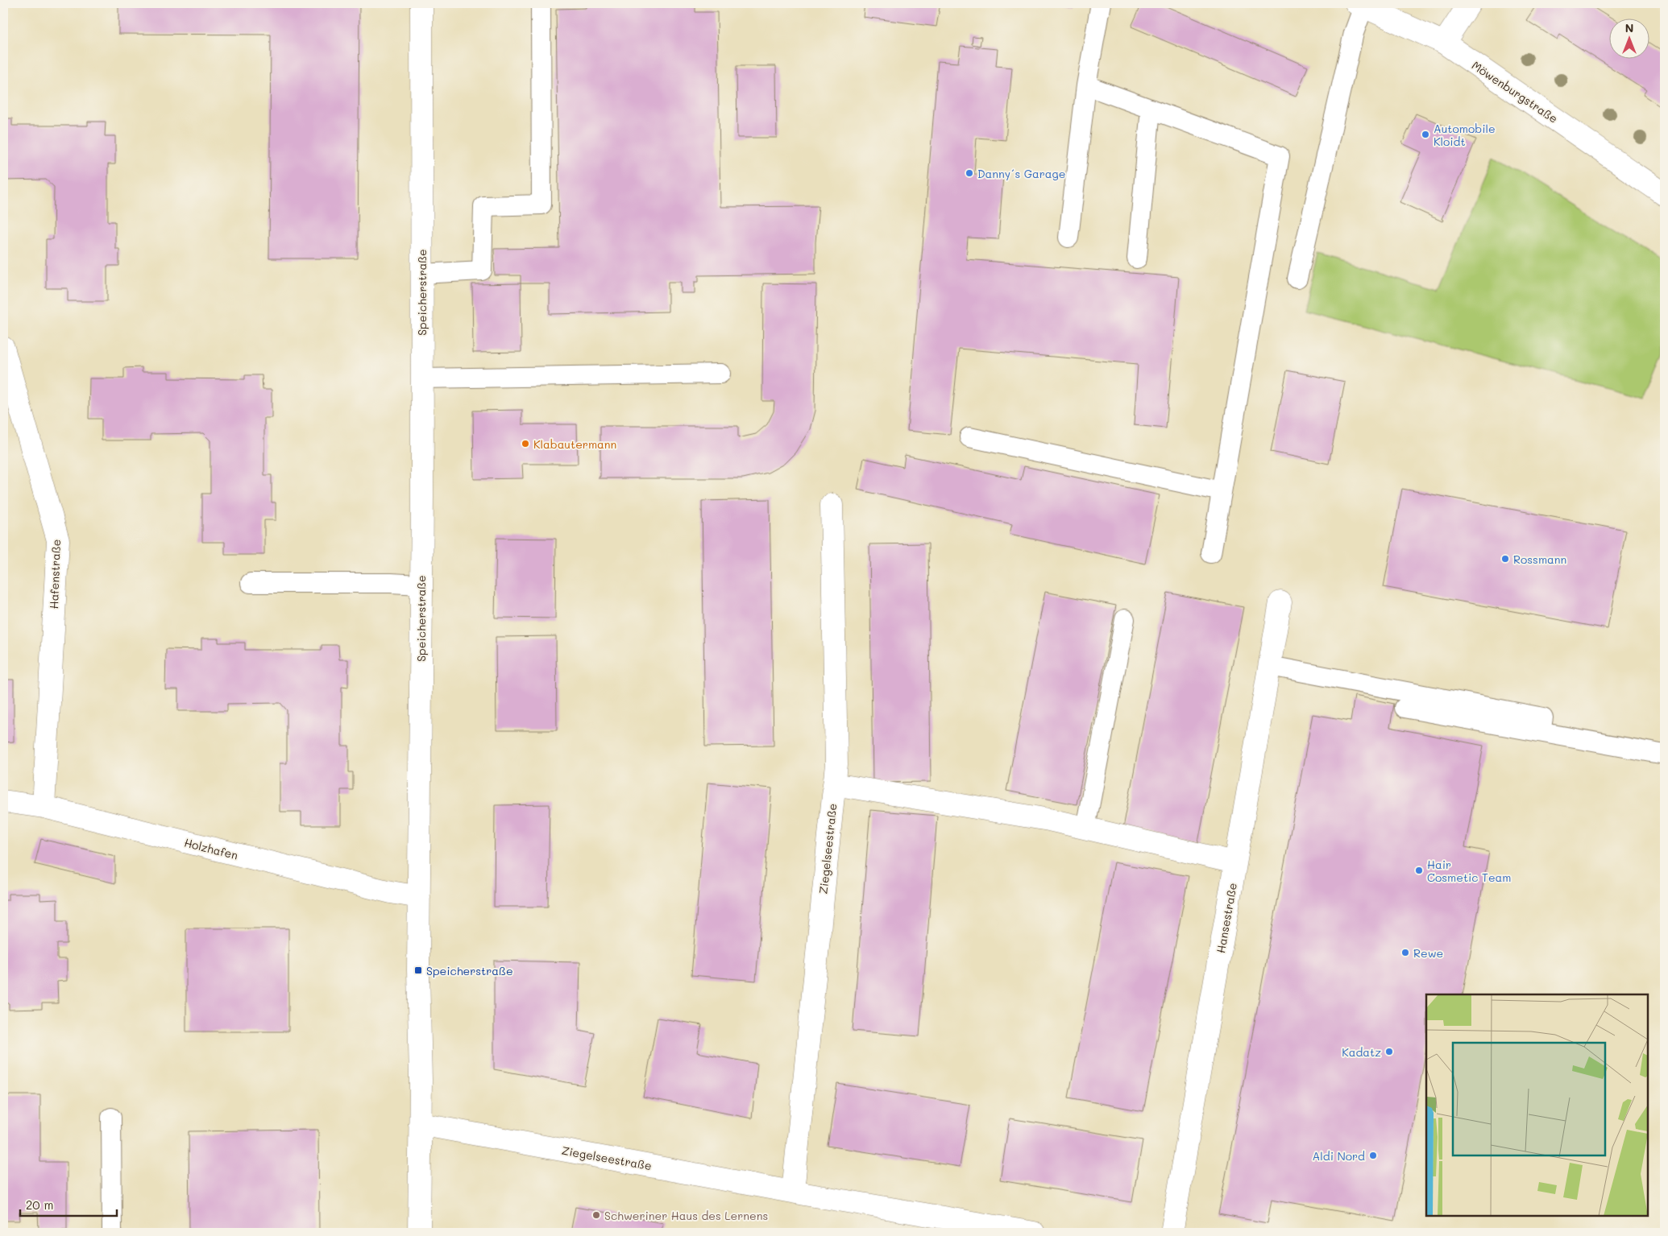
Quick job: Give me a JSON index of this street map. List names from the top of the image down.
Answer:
{
  "streets": {
    "street": [
      "Möwenburgstraße",
      "Speicherstraße",
      "Hafenstraße",
      "Holzhafen",
      "Ziegelseestraße",
      "Hansestraße"
    ]
  },
  "crossings": [
    ["Speicherstraße", "Holzhafen"],
    ["Speicherstraße", "Ziegelseestraße"],
    ["Hafenstraße", "Holzhafen"]
  ],
  "places": {
    "other": [
      "Automobile Kloidt",
      "Danny´s Garage",
      "Klabautermann",
      "Rossmann",
      "Hair Cosmetic Team",
      "Rewe",
      "Kadatz",
      "Aldi Nord",
      "Schweriner Haus des Lernens"
    ],
    "transit": ["Speicherstraße"]
  },
  "scale_bar": "20 m",
  "north": "top"
}
